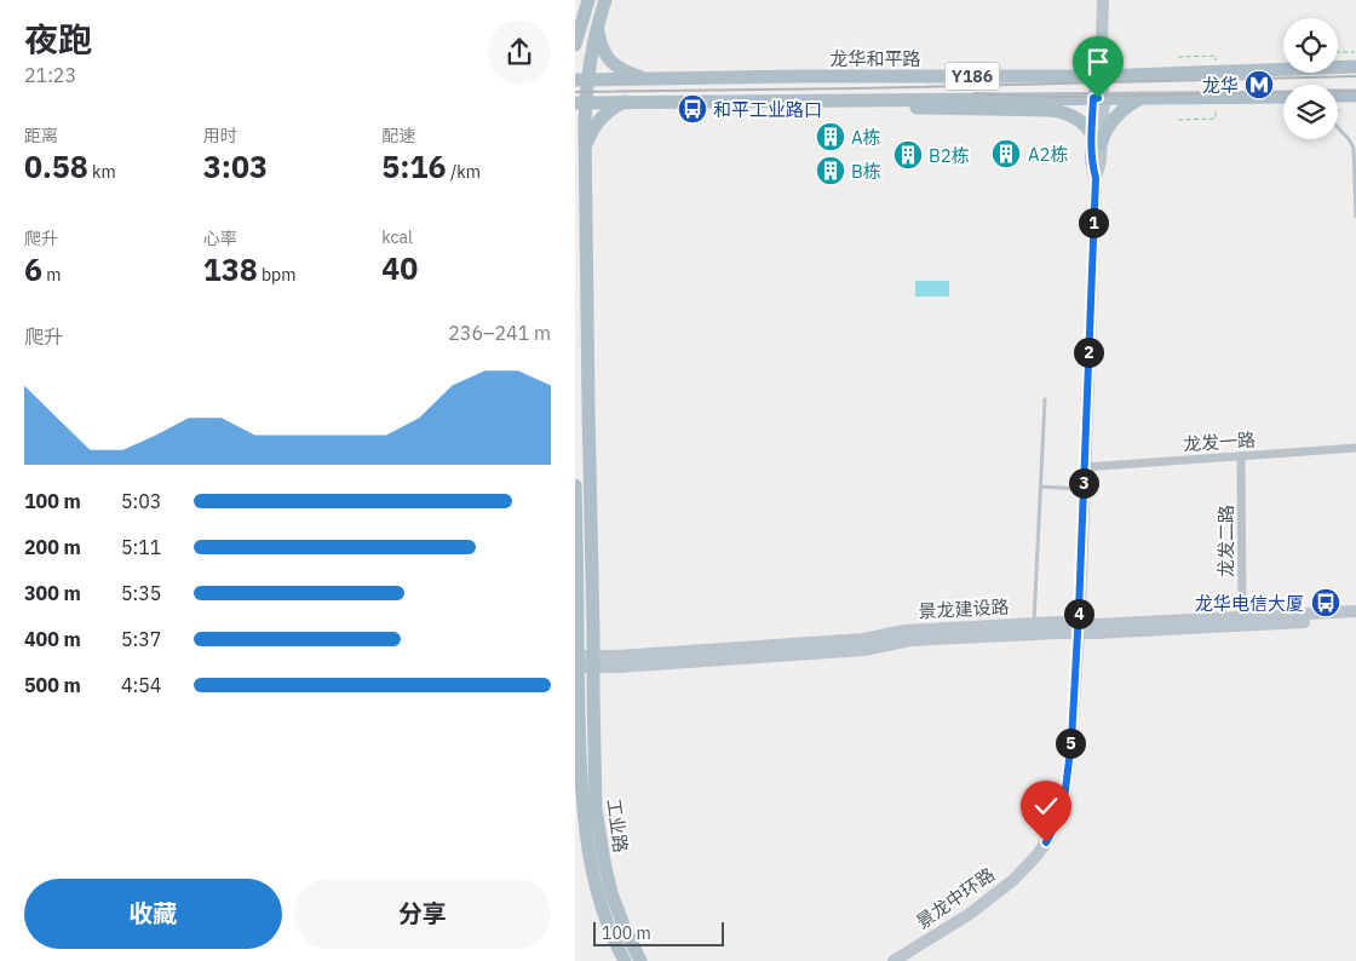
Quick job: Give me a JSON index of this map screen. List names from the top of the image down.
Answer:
{
  "streets": {
    "main road": [
      "龙华和平路",
      "Y186",
      "景龙建设路",
      "工业路",
      "景龙中环路"
    ],
    "street": ["龙发一路", "龙发二路"]
  },
  "crossings": [
    ["龙华和平路", "工业路"],
    ["龙华和平路", "景龙中环路"],
    ["Y186", "工业路"],
    ["Y186", "景龙中环路"],
    ["龙发一路", "龙发二路"],
    ["龙发一路", "景龙中环路"],
    ["龙发二路", "景龙建设路"],
    ["景龙建设路", "工业路"],
    ["景龙建设路", "景龙中环路"]
  ],
  "places": {
    "metro station": ["龙华"],
    "bus stop": ["和平工业路口", "龙华电信大厦"],
    "building": [
      "A栋",
      "A2栋",
      "B2栋",
      "B栋"
    ]
  },
  "scale_bar": "100 m",
  "page": {
    "heading": ["夜跑", "21:23"],
    "stats": [
      ["距离", "0.58 km"],
      ["用时", "3:03"],
      ["配速", "5:16 /km"],
      ["爬升", "6 m"],
      ["心率", "138 bpm"],
      ["kcal", "40"]
    ],
    "pins": [
      "1",
      "2",
      "3",
      "4",
      "5"
    ],
    "chart": ["爬升", "236–241 m"],
    "list": [
      {
        "name": "100 m",
        "note": "5:03"
      },
      {
        "name": "200 m",
        "note": "5:11"
      },
      {
        "name": "300 m",
        "note": "5:35"
      },
      {
        "name": "400 m",
        "note": "5:37"
      },
      {
        "name": "500 m",
        "note": "4:54"
      }
    ],
    "buttons": ["收藏", "分享"],
    "scale": "100 m"
  }
}
